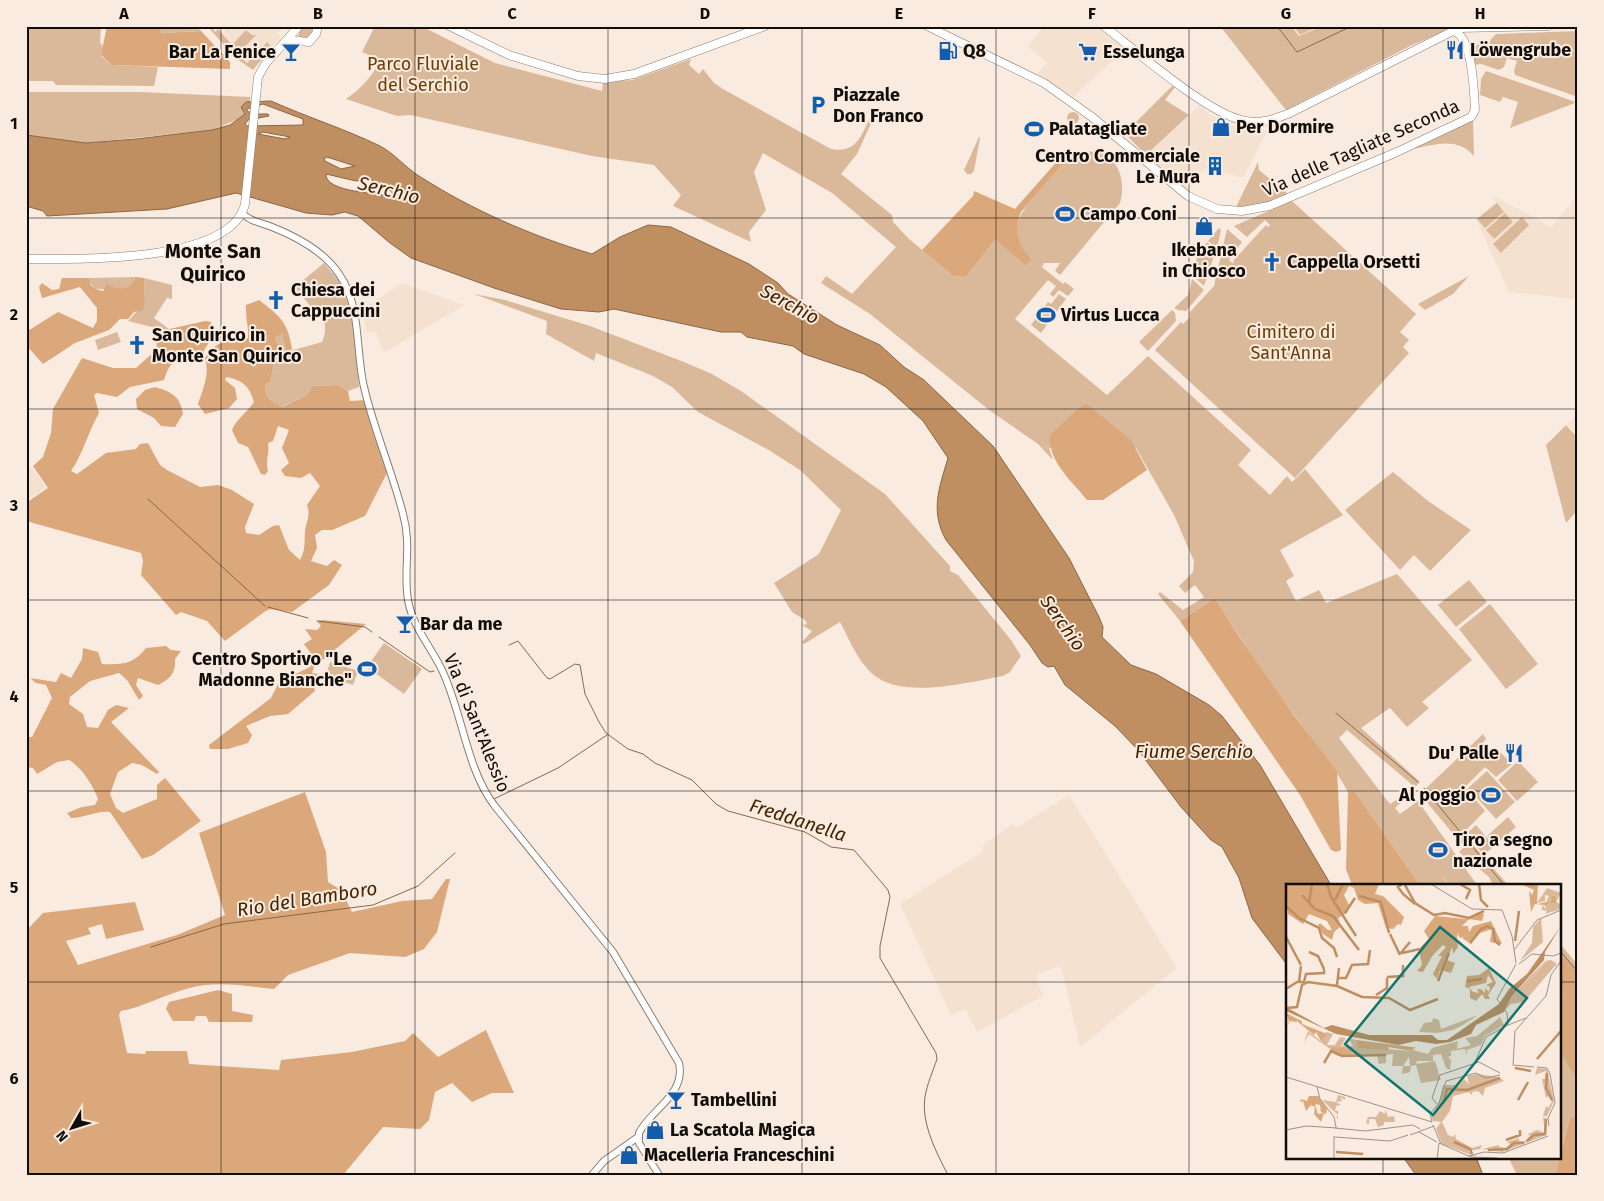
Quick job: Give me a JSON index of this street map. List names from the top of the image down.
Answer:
{
  "streets": {
    "main road": ["Via delle Tagliate Seconda"],
    "street": ["Via di Sant'Alessio"]
  },
  "districts": ["Monte San Quirico"],
  "water": [
    "Serchio",
    "Fiume Serchio",
    "Freddanella",
    "Rio del Bamboro"
  ],
  "parks": ["Parco Fluviale del Serchio", "Cimitero di Sant'Anna"],
  "places": {
    "restaurant": ["Löwengrube", "Du' Palle"],
    "fuel station": ["Q8"],
    "bar": ["Bar La Fenice", "Bar da me", "Tambellini"],
    "supermarket": ["Esselunga"],
    "parking": ["Piazzale Don Franco"],
    "shop": [
      "Per Dormire",
      "Ikebana in Chiosco",
      "La Scatola Magica",
      "Macelleria Franceschini"
    ],
    "sports": [
      "Palatagliate",
      "Campo Coni",
      "Virtus Lucca",
      "Centro Sportivo \"Le Madonne Bianche\"",
      "Al poggio",
      "Tiro a segno nazionale"
    ],
    "building": ["Centro Commerciale Le Mura"],
    "church": ["Cappella Orsetti", "Chiesa dei Cappuccini", "San Quirico in Monte San Quirico"]
  },
  "north": "bottom left",
  "grid": {
    "columns": [
      "A",
      "B",
      "C",
      "D",
      "E",
      "F",
      "G",
      "H"
    ],
    "rows": [
      "1",
      "2",
      "3",
      "4",
      "5",
      "6"
    ]
  }
}
